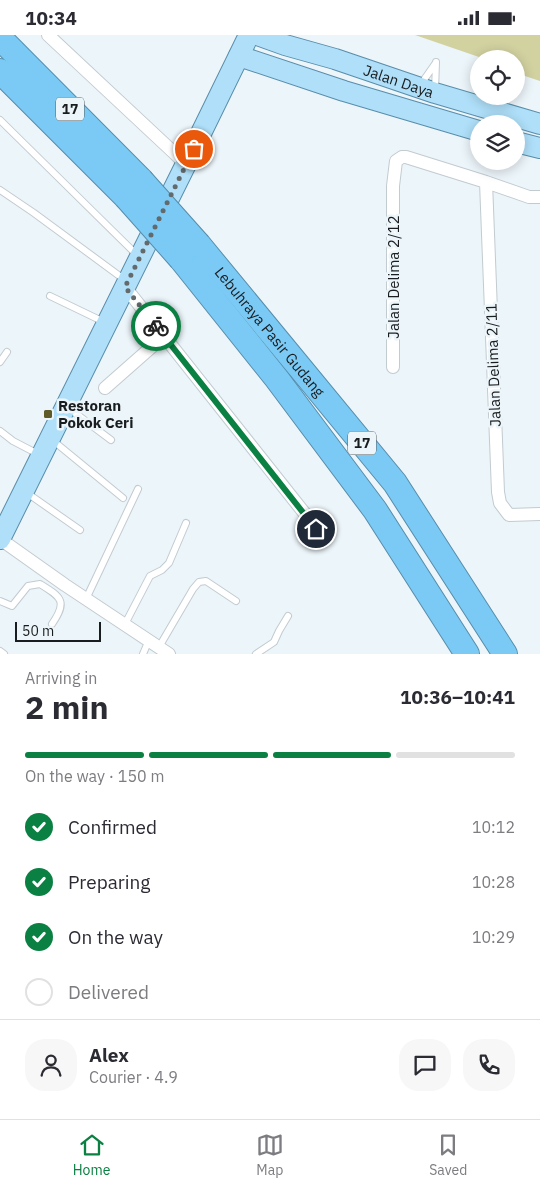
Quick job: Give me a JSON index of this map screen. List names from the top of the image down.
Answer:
{
  "streets": {
    "highway": ["17", "Lebuhraya Pasir Gudang"],
    "main road": ["Jalan Daya"],
    "street": ["Jalan Delima 2/12", "Jalan Delima 2/11"]
  },
  "crossings": [
    ["Jalan Delima 2/12", "Jalan Delima 2/11"]
  ],
  "places": {
    "transit": ["Restoran Pokok Ceri"]
  },
  "scale_bar": "50 m",
  "page": {
    "status": "10:34",
    "scale": "50 m",
    "heading": ["2 min", "Arriving in", "10:36–10:41"],
    "panel": ["Alex", "Courier · 4.9"],
    "bar": "On the way · 150 m",
    "list": [
      ["Confirmed", "10:12"],
      ["Preparing", "10:28"],
      ["On the way", "10:29"],
      "Delivered"
    ],
    "tabs": ["Home", "Map", "Saved"]
  }
}
